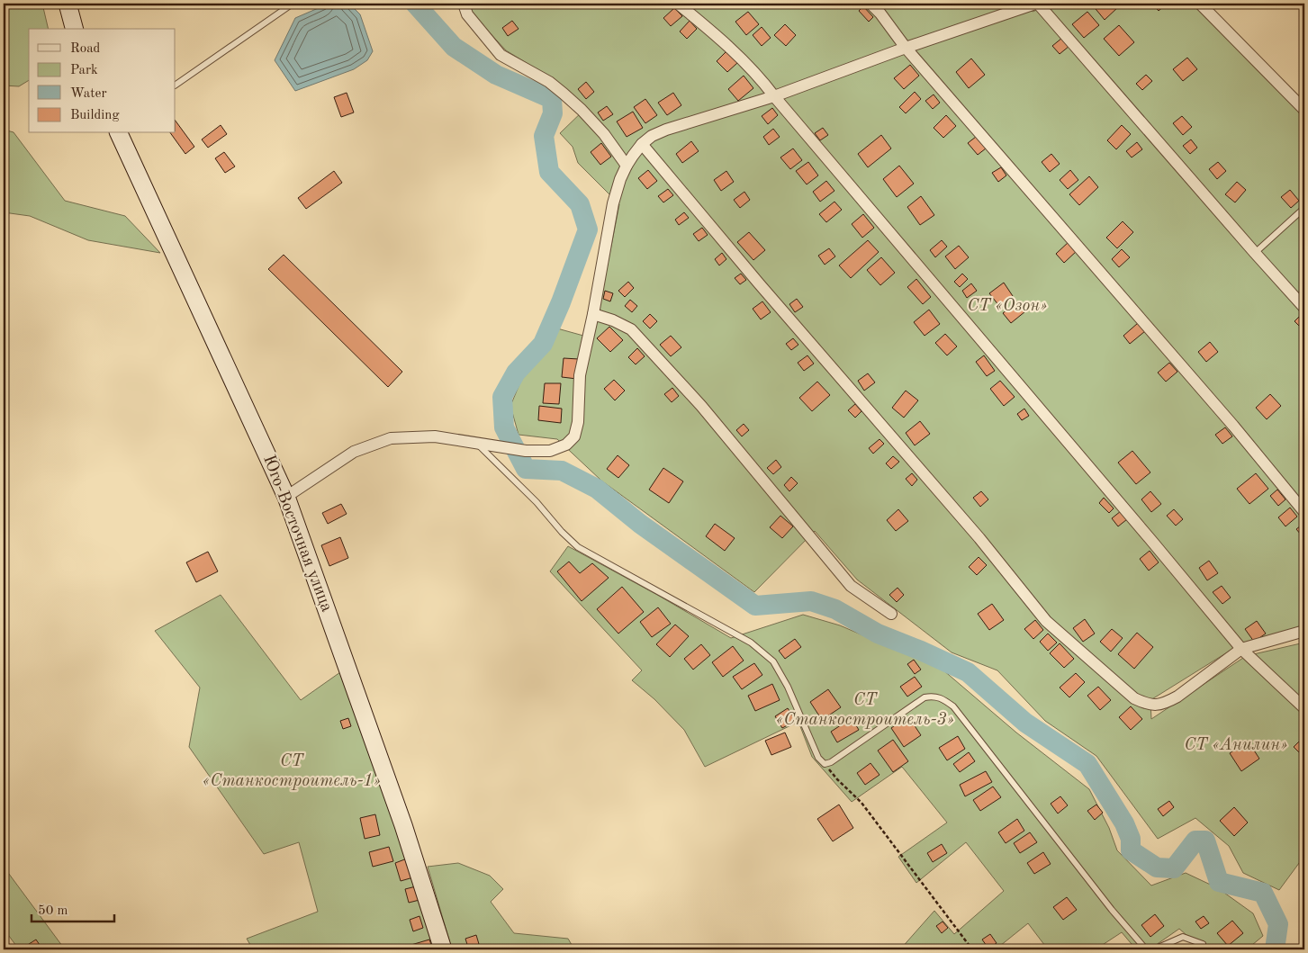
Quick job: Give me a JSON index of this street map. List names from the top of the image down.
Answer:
{
  "streets": {
    "street": ["Юго-Восточная улица"]
  },
  "parks": [
    "СТ «Озон»",
    "СТ «Станкостроитель-3»",
    "СТ «Анилин»",
    "СТ «Станкостроитель-1»"
  ],
  "legend": [
    "Road",
    "Park",
    "Water",
    "Building"
  ],
  "scale_bar": "50 m"
}
